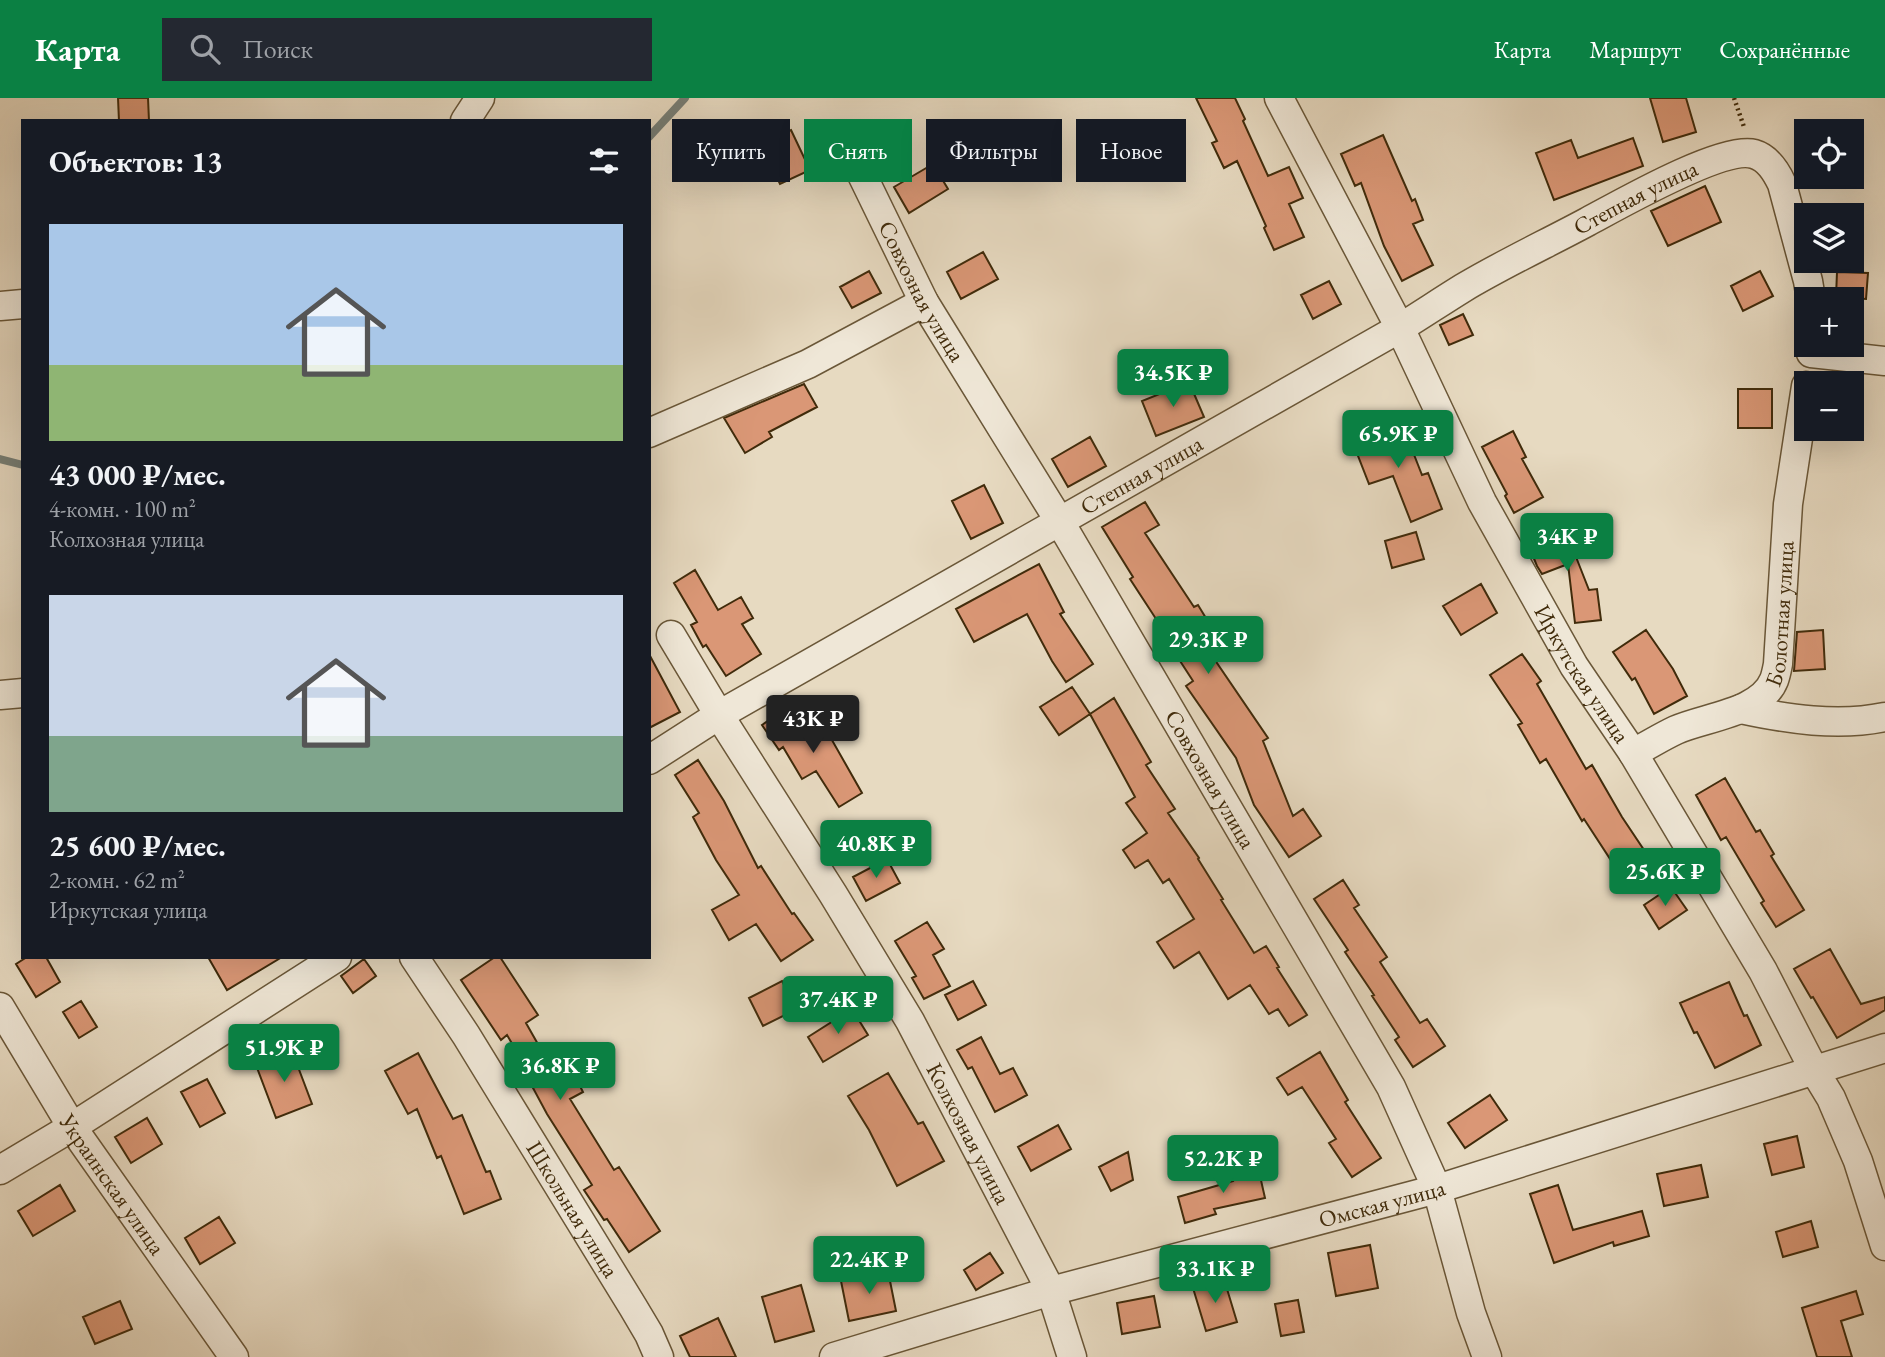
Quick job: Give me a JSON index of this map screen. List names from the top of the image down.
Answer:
{
  "streets": {
    "street": [
      "Степная улица",
      "Совхозная улица",
      "Болотная улица",
      "Иркутская улица",
      "Колхозная улица",
      "Украинская улица",
      "Омская улица",
      "Школьная улица"
    ]
  },
  "crossings": [
    ["Степная улица", "Совхозная улица"],
    ["Степная улица", "Иркутская улица"],
    ["Степная улица", "Колхозная улица"],
    ["Совхозная улица", "Омская улица"],
    ["Болотная улица", "Иркутская улица"],
    ["Иркутская улица", "Омская улица"],
    ["Колхозная улица", "Омская улица"]
  ],
  "page": {
    "header": "Карта",
    "search": "Поиск",
    "nav": ["Карта", "Маршрут", "Сохранённые"],
    "map_buttons": ["+", "−"],
    "chip": [
      "Купить",
      "Снять",
      "Фильтры",
      "Новое"
    ],
    "heading": "Объектов: 13",
    "list": [
      {
        "name": "43 000 ₽/мес.",
        "note": "4-комн. · 100 m² · Колхозная улица"
      },
      {
        "name": "25 600 ₽/мес.",
        "note": "2-комн. · 62 m² · Иркутская улица"
      }
    ],
    "price": [
      "34.5K ₽",
      "65.9K ₽",
      "34K ₽",
      "29.3K ₽",
      "43K ₽",
      "40.8K ₽",
      "25.6K ₽",
      "37.4K ₽",
      "51.9K ₽",
      "36.8K ₽",
      "52.2K ₽",
      "22.4K ₽",
      "33.1K ₽"
    ]
  }
}
